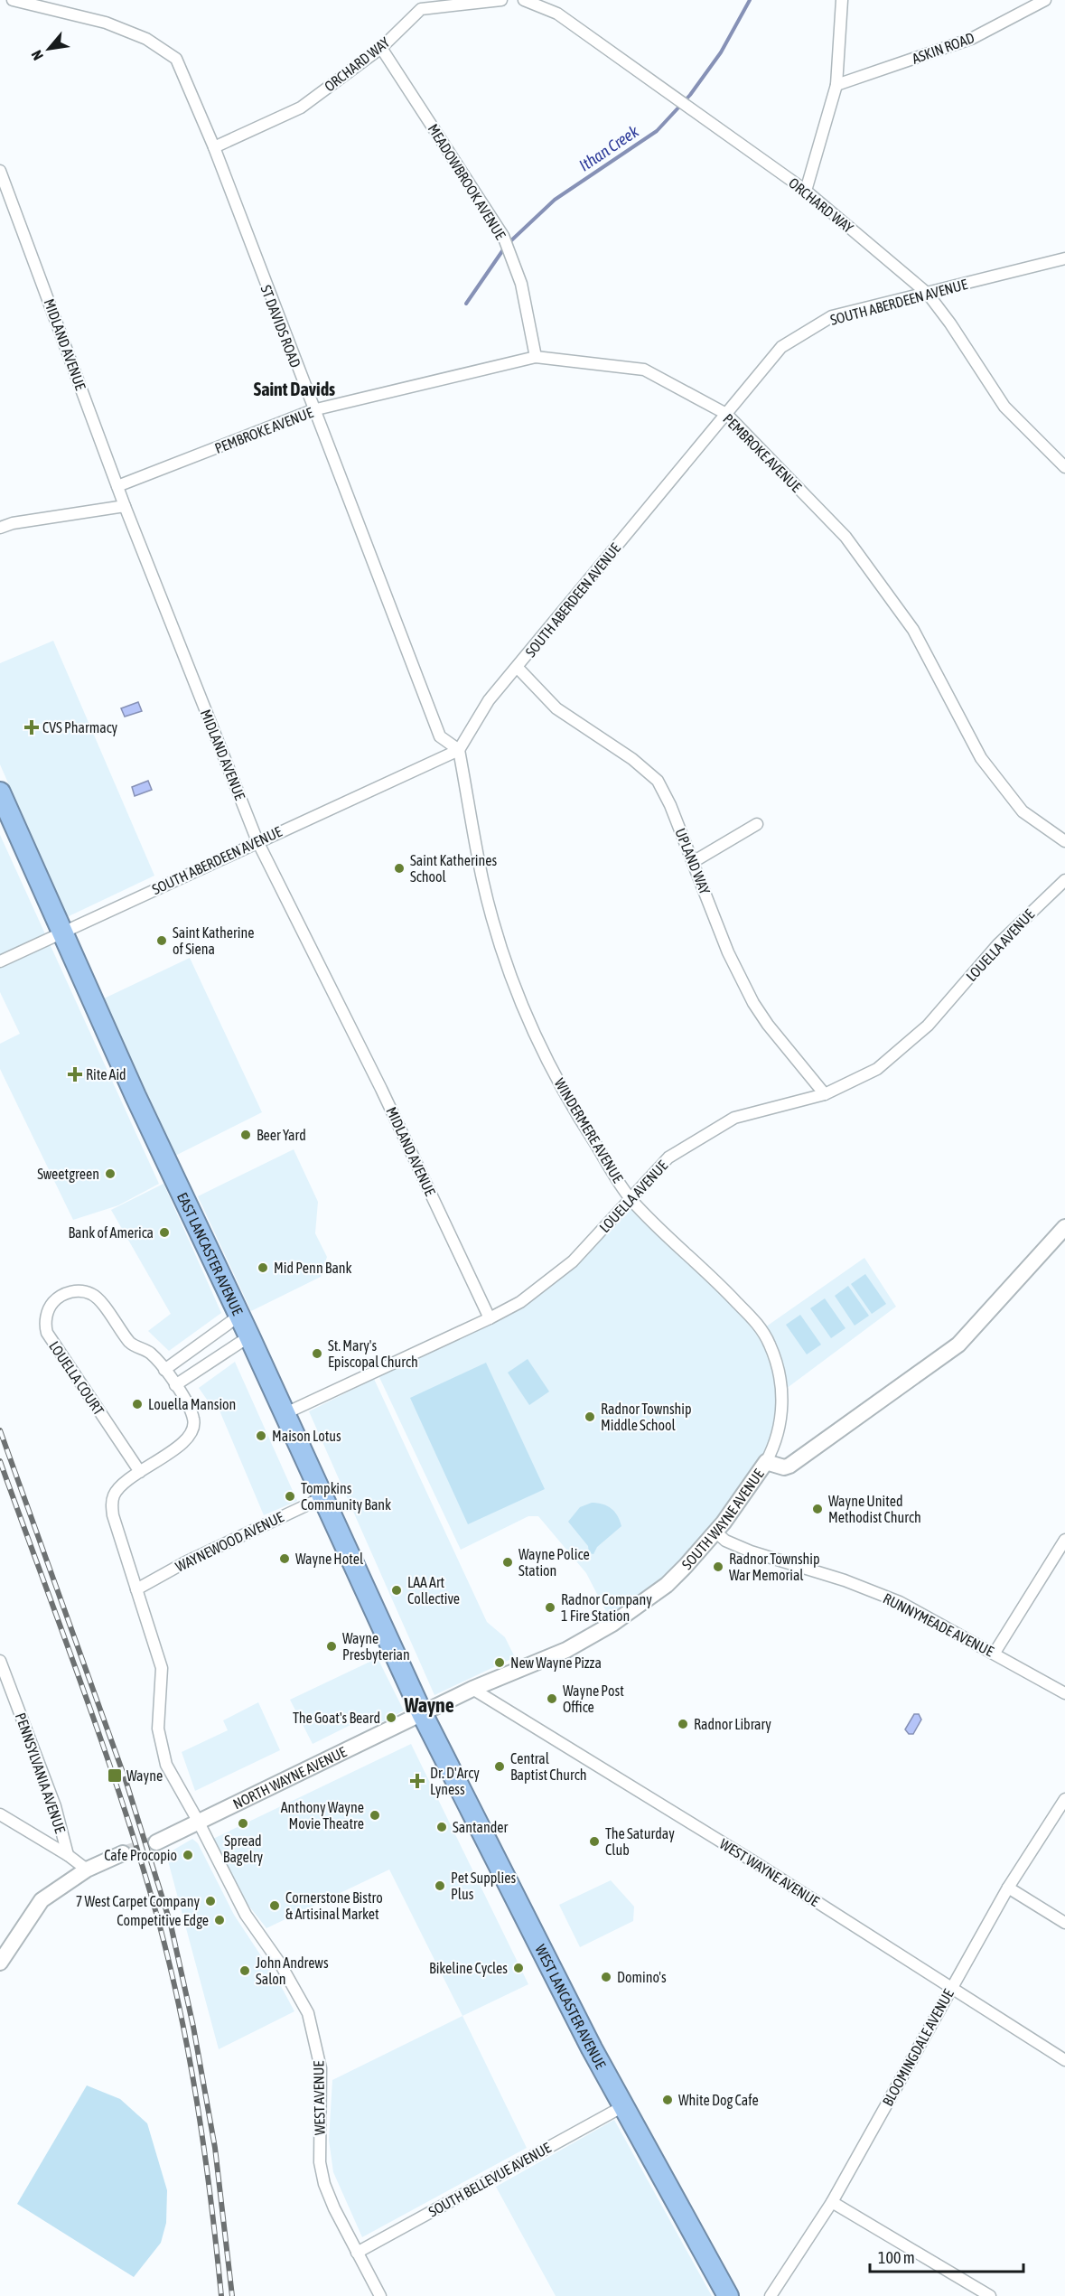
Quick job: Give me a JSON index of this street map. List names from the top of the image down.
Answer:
{
  "streets": {
    "highway": ["EAST LANCASTER AVENUE", "WEST LANCASTER AVENUE"],
    "main road": ["SOUTH WAYNE AVENUE", "NORTH WAYNE AVENUE"],
    "street": [
      "ASKIN ROAD",
      "ORCHARD WAY",
      "MEADOWBROOK AVENUE",
      "SOUTH ABERDEEN AVENUE",
      "ST DAVIDS ROAD",
      "MIDLAND AVENUE",
      "PEMBROKE AVENUE",
      "UPLAND WAY",
      "LOUELLA AVENUE",
      "WINDERMERE AVENUE",
      "LOUELLA COURT",
      "WAYNEWOOD AVENUE",
      "RUNNYMEADE AVENUE",
      "PENNSYLVANIA AVENUE",
      "WEST WAYNE AVENUE",
      "BLOOMINGDALE AVENUE",
      "WEST AVENUE",
      "SOUTH BELLEVUE AVENUE"
    ]
  },
  "crossings": [
    ["ORCHARD WAY", "MEADOWBROOK AVENUE"],
    ["ORCHARD WAY", "SOUTH ABERDEEN AVENUE"],
    ["ORCHARD WAY", "ST DAVIDS ROAD"],
    ["MEADOWBROOK AVENUE", "PEMBROKE AVENUE"],
    ["SOUTH ABERDEEN AVENUE", "ST DAVIDS ROAD"],
    ["SOUTH ABERDEEN AVENUE", "MIDLAND AVENUE"],
    ["SOUTH ABERDEEN AVENUE", "PEMBROKE AVENUE"],
    ["SOUTH ABERDEEN AVENUE", "UPLAND WAY"],
    ["SOUTH ABERDEEN AVENUE", "WINDERMERE AVENUE"],
    ["SOUTH ABERDEEN AVENUE", "EAST LANCASTER AVENUE"],
    ["ST DAVIDS ROAD", "PEMBROKE AVENUE"],
    ["ST DAVIDS ROAD", "WINDERMERE AVENUE"],
    ["MIDLAND AVENUE", "PEMBROKE AVENUE"],
    ["MIDLAND AVENUE", "LOUELLA AVENUE"],
    ["UPLAND WAY", "LOUELLA AVENUE"],
    ["LOUELLA AVENUE", "WINDERMERE AVENUE"],
    ["LOUELLA AVENUE", "EAST LANCASTER AVENUE"],
    ["WINDERMERE AVENUE", "SOUTH WAYNE AVENUE"],
    ["EAST LANCASTER AVENUE", "SOUTH WAYNE AVENUE"],
    ["EAST LANCASTER AVENUE", "WAYNEWOOD AVENUE"],
    ["EAST LANCASTER AVENUE", "NORTH WAYNE AVENUE"],
    ["EAST LANCASTER AVENUE", "WEST LANCASTER AVENUE"],
    ["LOUELLA COURT", "WAYNEWOOD AVENUE"],
    ["LOUELLA COURT", "WEST AVENUE"],
    ["SOUTH WAYNE AVENUE", "RUNNYMEADE AVENUE"],
    ["SOUTH WAYNE AVENUE", "NORTH WAYNE AVENUE"],
    ["SOUTH WAYNE AVENUE", "WEST WAYNE AVENUE"],
    ["SOUTH WAYNE AVENUE", "WEST LANCASTER AVENUE"],
    ["WAYNEWOOD AVENUE", "WEST AVENUE"],
    ["NORTH WAYNE AVENUE", "WEST LANCASTER AVENUE"],
    ["NORTH WAYNE AVENUE", "WEST AVENUE"],
    ["WEST WAYNE AVENUE", "BLOOMINGDALE AVENUE"],
    ["WEST LANCASTER AVENUE", "SOUTH BELLEVUE AVENUE"],
    ["WEST AVENUE", "SOUTH BELLEVUE AVENUE"]
  ],
  "districts": ["Saint Davids", "Wayne"],
  "water": ["Ithan Creek"],
  "places": {
    "health": ["CVS Pharmacy", "Rite Aid", "Dr. D'Arcy Lyness"],
    "other": [
      "Saint Katherines School",
      "Saint Katherine of Siena",
      "Beer Yard",
      "Sweetgreen",
      "Bank of America",
      "Mid Penn Bank",
      "St. Mary's Episcopal Church",
      "Louella Mansion",
      "Radnor Township Middle School",
      "Maison Lotus",
      "Tompkins Community Bank",
      "Wayne United Methodist Church",
      "Wayne Hotel",
      "Wayne Police Station",
      "Radnor Township War Memorial",
      "LAA Art Collective",
      "Radnor Company 1 Fire Station",
      "Wayne Presbyterian",
      "New Wayne Pizza",
      "Wayne Post Office",
      "The Goat's Beard",
      "Radnor Library",
      "Central Baptist Church",
      "Anthony Wayne Movie Theatre",
      "Spread Bagelry",
      "Santander",
      "The Saturday Club",
      "Cafe Procopio",
      "Pet Supplies Plus",
      "7 West Carpet Company",
      "Cornerstone Bistro & Artisinal Market",
      "Competitive Edge",
      "Bikeline Cycles",
      "John Andrews Salon",
      "Domino's",
      "White Dog Cafe"
    ],
    "transit": ["Wayne"]
  },
  "scale_bar": "100 m",
  "north": "bottom left"
}
